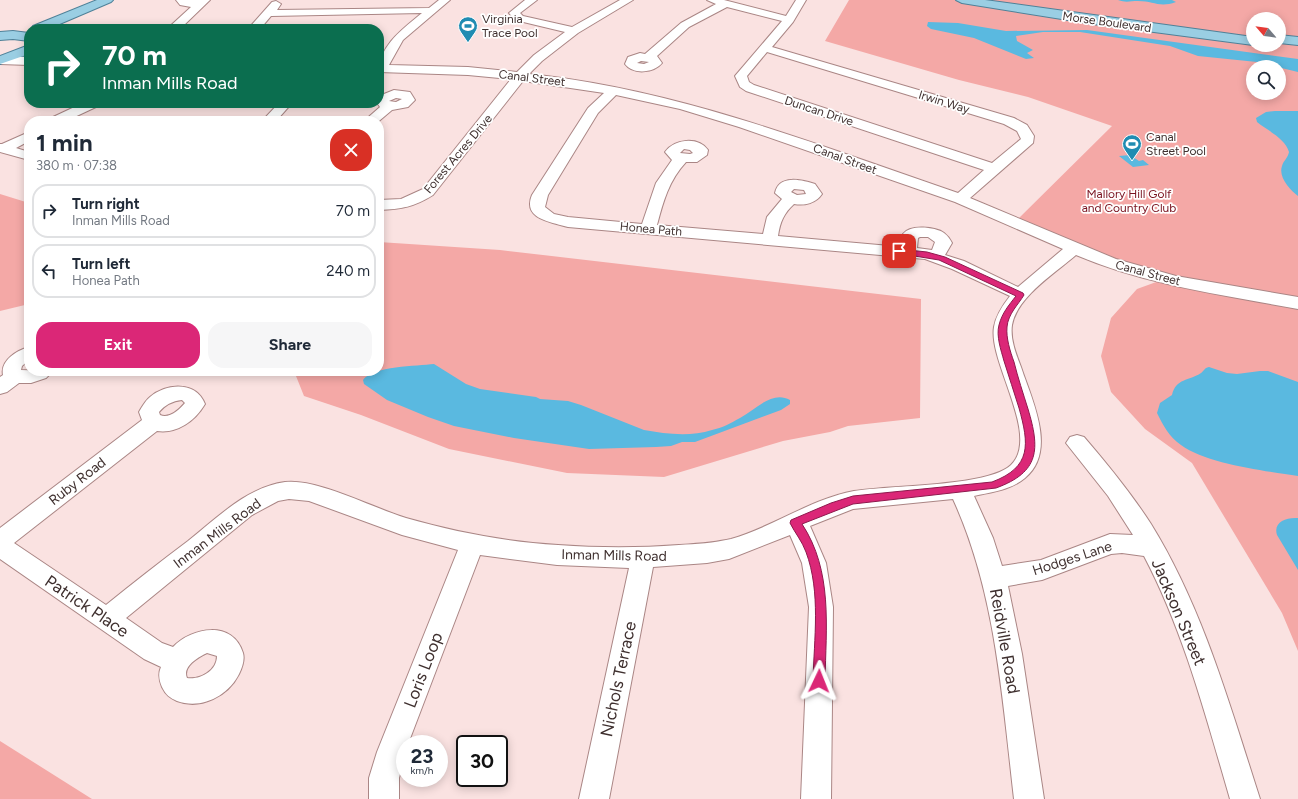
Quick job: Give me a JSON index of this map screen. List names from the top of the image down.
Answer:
{
  "streets": {
    "main road": ["Morse Boulevard"],
    "street": [
      "Canal Street",
      "Irwin Way",
      "Duncan Drive",
      "Forest Acres Drive",
      "Honea Path",
      "Ruby Road",
      "Inman Mills Road",
      "Hodges Lane",
      "Patrick Place",
      "Jackson Street",
      "Reidville Road",
      "Loris Loop",
      "Nichols Terrace"
    ]
  },
  "crossings": [
    ["Canal Street", "Irwin Way"],
    ["Canal Street", "Forest Acres Drive"],
    ["Canal Street", "Honea Path"],
    ["Canal Street", "Inman Mills Road"],
    ["Irwin Way", "Duncan Drive"],
    ["Honea Path", "Inman Mills Road"],
    ["Inman Mills Road", "Patrick Place"],
    ["Inman Mills Road", "Reidville Road"],
    ["Inman Mills Road", "Loris Loop"],
    ["Inman Mills Road", "Nichols Terrace"],
    ["Hodges Lane", "Jackson Street"],
    ["Hodges Lane", "Reidville Road"]
  ],
  "parks": ["Mallory Hill Golf and Country Club"],
  "places": {
    "sports": ["Virginia Trace Pool", "Canal Street Pool"]
  },
  "north": "top left",
  "page": {
    "turn": ["70 m", "Inman Mills Road"],
    "heading": ["1 min", "380 m · 07:38"],
    "list": [
      {
        "name": "Turn right",
        "note": "Inman Mills Road",
        "value": "70 m"
      },
      {
        "name": "Turn left",
        "note": "Honea Path",
        "value": "240 m"
      }
    ],
    "buttons": ["Exit", "Share"],
    "speed": "23 km/h",
    "limit": "30"
  }
}
